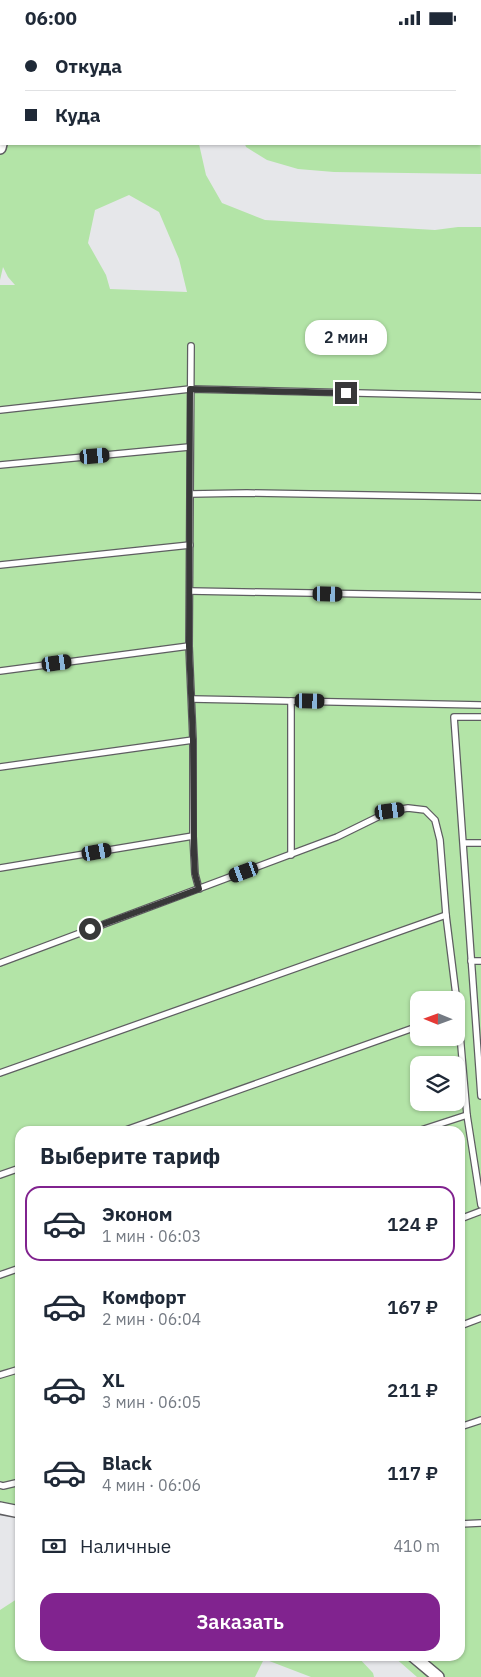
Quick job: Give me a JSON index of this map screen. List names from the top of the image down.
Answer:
{
  "north": "left",
  "page": {
    "status": "06:00",
    "banner": ["Откуда", "Куда"],
    "bubble": "2 мин",
    "heading": "Выберите тариф",
    "list": [
      {
        "name": "Эконом",
        "note": "1 мин · 06:03",
        "value": "124 ₽"
      },
      {
        "name": "Комфорт",
        "note": "2 мин · 06:04",
        "value": "167 ₽"
      },
      {
        "name": "XL",
        "note": "3 мин · 06:05",
        "value": "211 ₽"
      },
      {
        "name": "Black",
        "note": "4 мин · 06:06",
        "value": "117 ₽"
      }
    ],
    "pay": ["Наличные", "410 m"],
    "buttons": "Заказать"
  }
}
